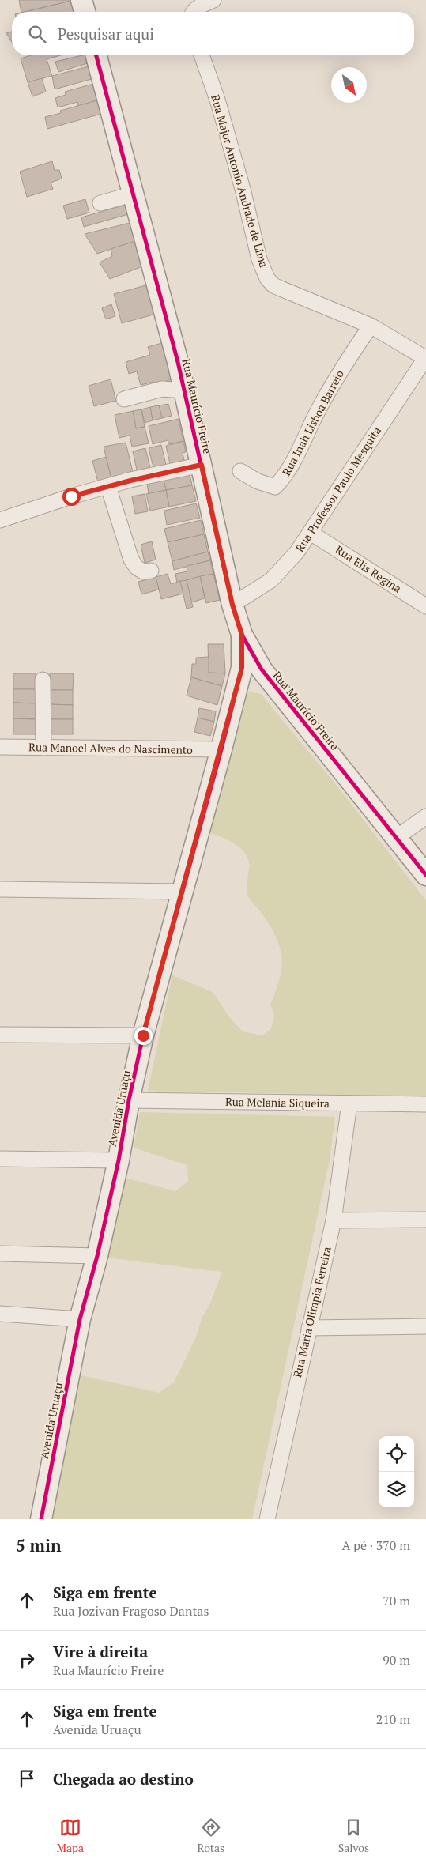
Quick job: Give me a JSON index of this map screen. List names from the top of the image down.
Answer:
{
  "streets": {
    "street": [
      "Rua Major Antonio Andrade de Lima",
      "Rua Maurício Freire",
      "Rua Inah Lisboa Barreio",
      "Rua Professor Paulo Mesquita",
      "Rua Elis Regina",
      "Rua Manoel Alves do Nascimento",
      "Rua Melania Siqueira",
      "Avenida Uruaçu",
      "Rua Maria Olimpia Ferreira"
    ]
  },
  "crossings": [
    ["Rua Major Antonio Andrade de Lima", "Rua Inah Lisboa Barreio"],
    ["Rua Major Antonio Andrade de Lima", "Rua Professor Paulo Mesquita"],
    ["Rua Maurício Freire", "Rua Professor Paulo Mesquita"],
    ["Rua Maurício Freire", "Avenida Uruaçu"],
    ["Rua Professor Paulo Mesquita", "Rua Elis Regina"],
    ["Rua Manoel Alves do Nascimento", "Avenida Uruaçu"],
    ["Rua Melania Siqueira", "Avenida Uruaçu"],
    ["Rua Melania Siqueira", "Rua Maria Olimpia Ferreira"]
  ],
  "north": "bottom right",
  "page": {
    "search": "Pesquisar aqui",
    "heading": ["5 min", "A pé · 370 m"],
    "list": [
      ["Siga em frente", "Rua Jozivan Fragoso Dantas", "70 m"],
      ["Vire à direita", "Rua Maurício Freire", "90 m"],
      ["Siga em frente", "Avenida Uruaçu", "210 m"],
      "Chegada ao destino"
    ],
    "nav": ["Mapa", "Rotas", "Salvos"]
  }
}
